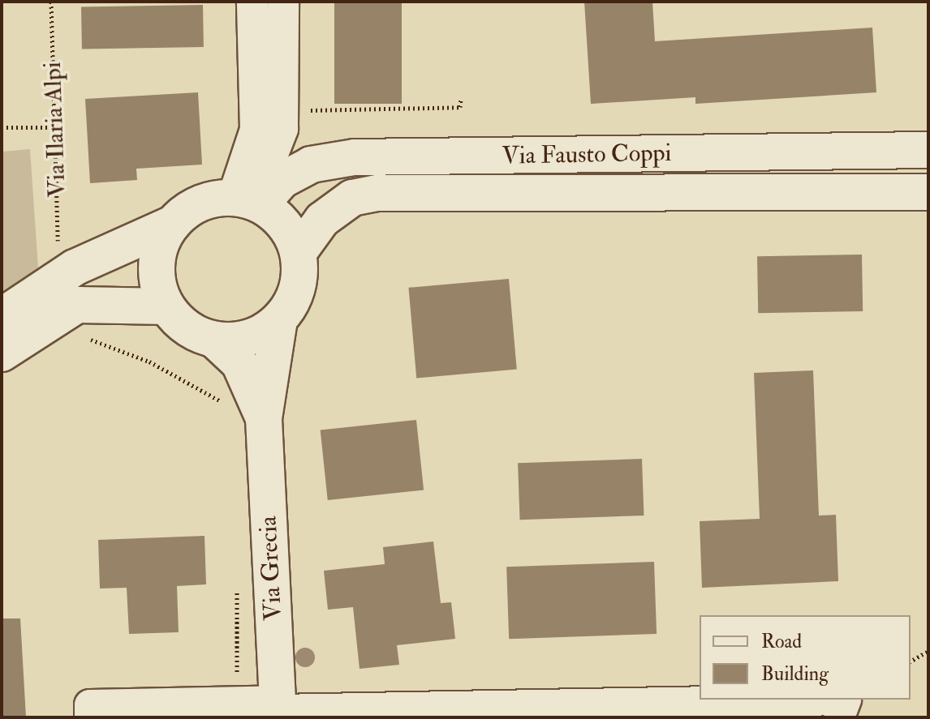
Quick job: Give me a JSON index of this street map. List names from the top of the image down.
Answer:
{
  "streets": {
    "street": ["Via Fausto Coppi", "Via Grecia"],
    "path": ["Via Ilaria Alpi"]
  },
  "crossings": [
    ["Via Fausto Coppi", "Via Grecia"]
  ],
  "legend": ["Road", "Building"]
}
